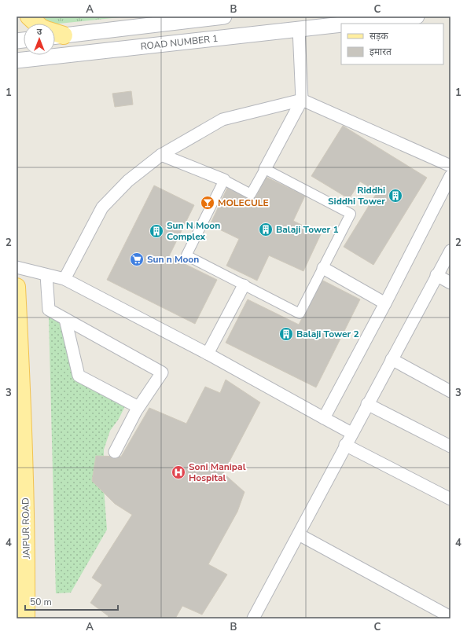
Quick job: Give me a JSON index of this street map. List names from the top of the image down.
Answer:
{
  "streets": {
    "main road": ["JAIPUR ROAD"],
    "street": ["ROAD NUMBER 1"]
  },
  "places": {
    "building": [
      "Riddhi Siddhi Tower",
      "Balaji Tower 1",
      "Sun N Moon Complex",
      "Balaji Tower 2"
    ],
    "bar": ["MOLECULE"],
    "supermarket": ["Sun n Moon"],
    "hospital": ["Soni Manipal Hospital"]
  },
  "legend": ["सड़क", "इमारत"],
  "scale_bar": "50 m",
  "north": "top",
  "grid": {
    "columns": ["A", "B", "C"],
    "rows": [
      "1",
      "2",
      "3",
      "4"
    ]
  }
}
